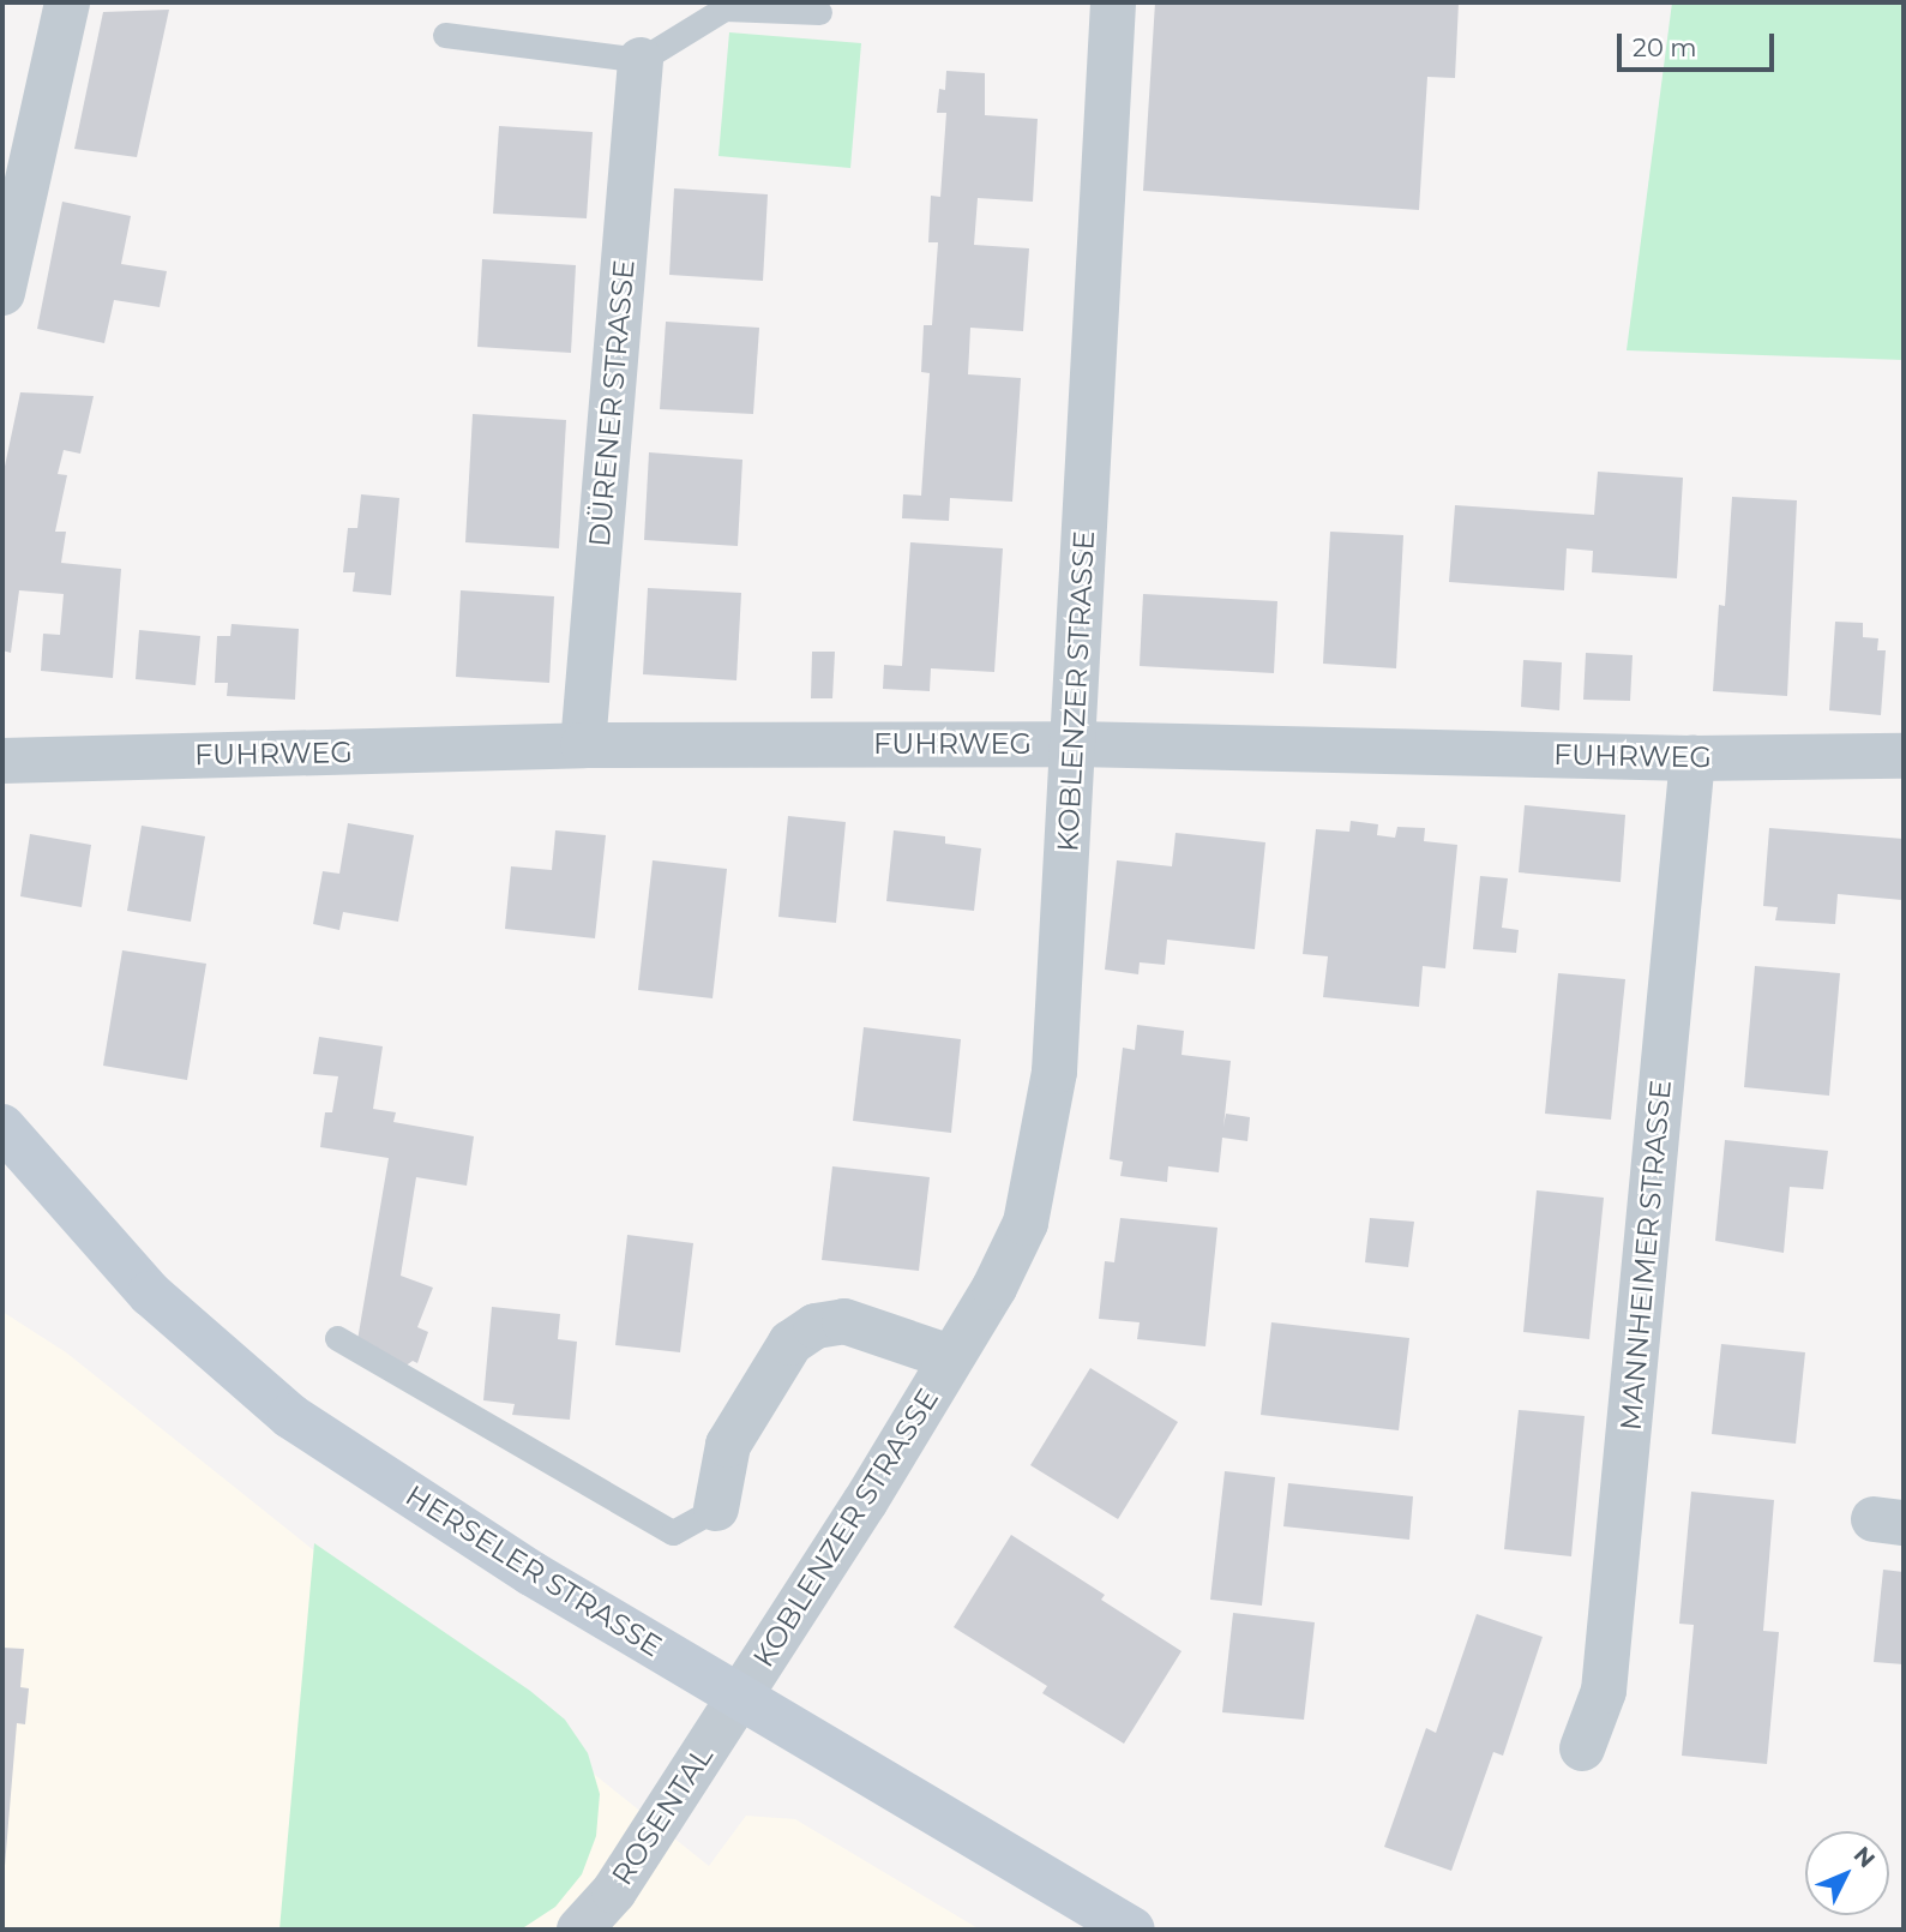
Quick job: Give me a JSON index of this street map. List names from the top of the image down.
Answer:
{
  "streets": {
    "main road": ["HERSELER STRASSE"],
    "street": [
      "DÜRENER STRASSE",
      "KOBLENZER STRASSE",
      "FUHRWEG",
      "MANNHEIMER STRASSE",
      "ROSENTAL"
    ]
  },
  "crossings": [
    ["DÜRENER STRASSE", "FUHRWEG"],
    ["KOBLENZER STRASSE", "FUHRWEG"],
    ["KOBLENZER STRASSE", "HERSELER STRASSE"],
    ["KOBLENZER STRASSE", "ROSENTAL"],
    ["FUHRWEG", "MANNHEIMER STRASSE"],
    ["HERSELER STRASSE", "ROSENTAL"]
  ],
  "scale_bar": "20 m",
  "north": "top right"
}
